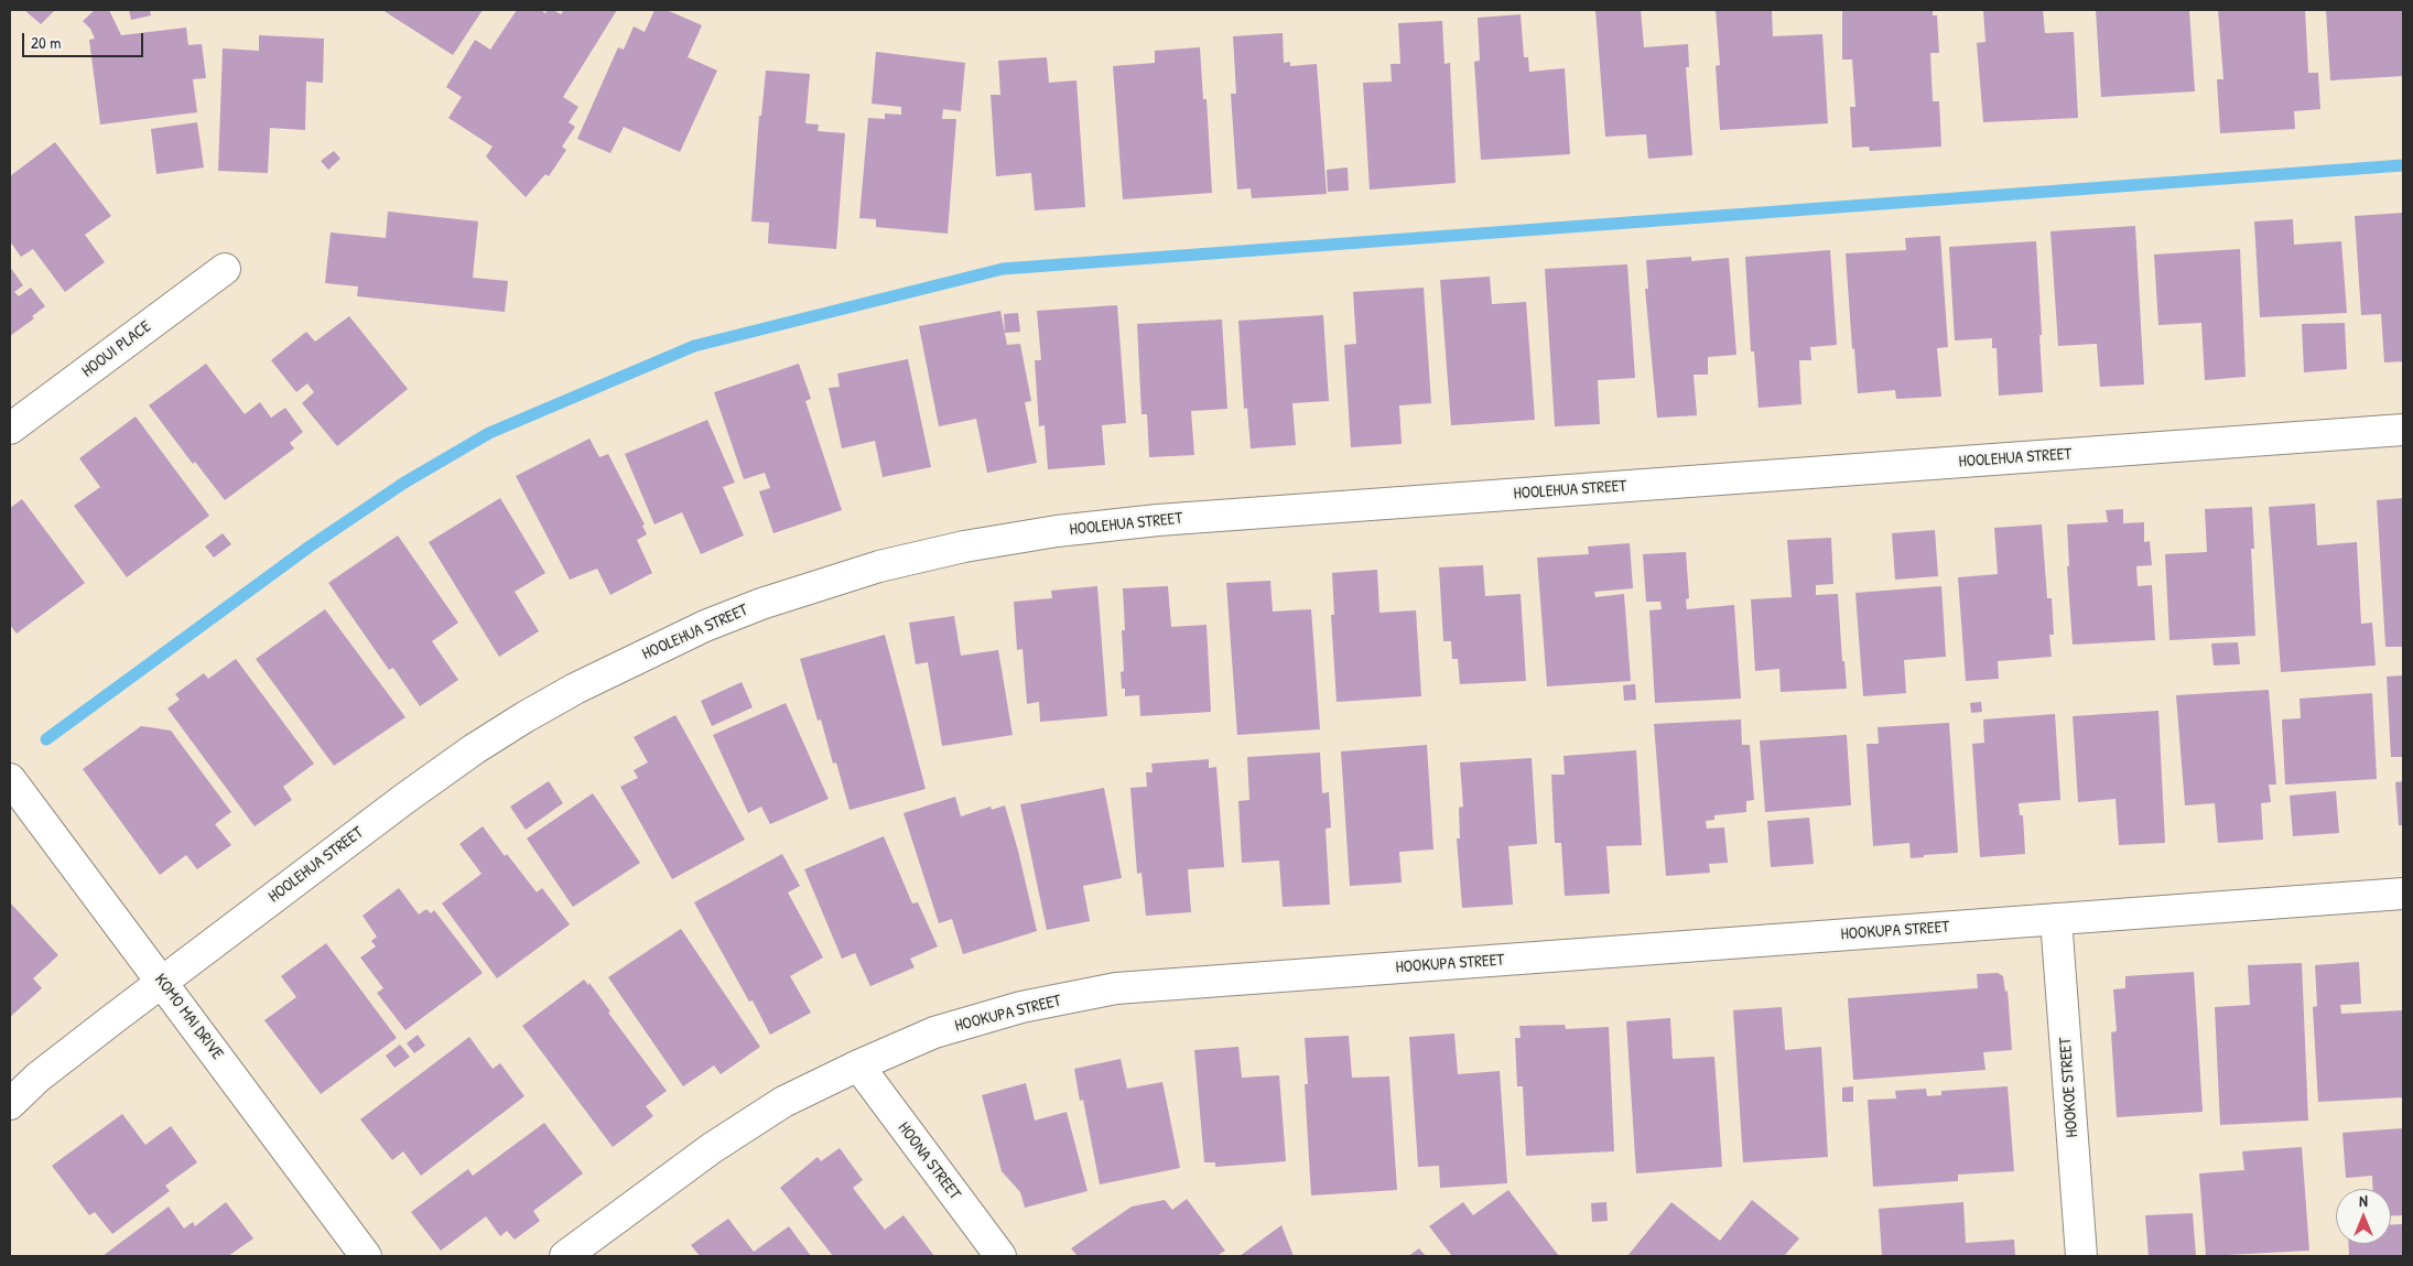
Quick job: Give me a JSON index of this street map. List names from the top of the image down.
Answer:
{
  "streets": {
    "street": [
      "HOOUI PLACE",
      "HOOLEHUA STREET",
      "HOOKUPA STREET",
      "KOMO MAI DRIVE",
      "HOOKOE STREET",
      "HOONA STREET"
    ]
  },
  "crossings": [
    ["HOOLEHUA STREET", "KOMO MAI DRIVE"],
    ["HOOKUPA STREET", "HOOKOE STREET"],
    ["HOOKUPA STREET", "HOONA STREET"]
  ],
  "scale_bar": "20 m",
  "north": "top"
}
